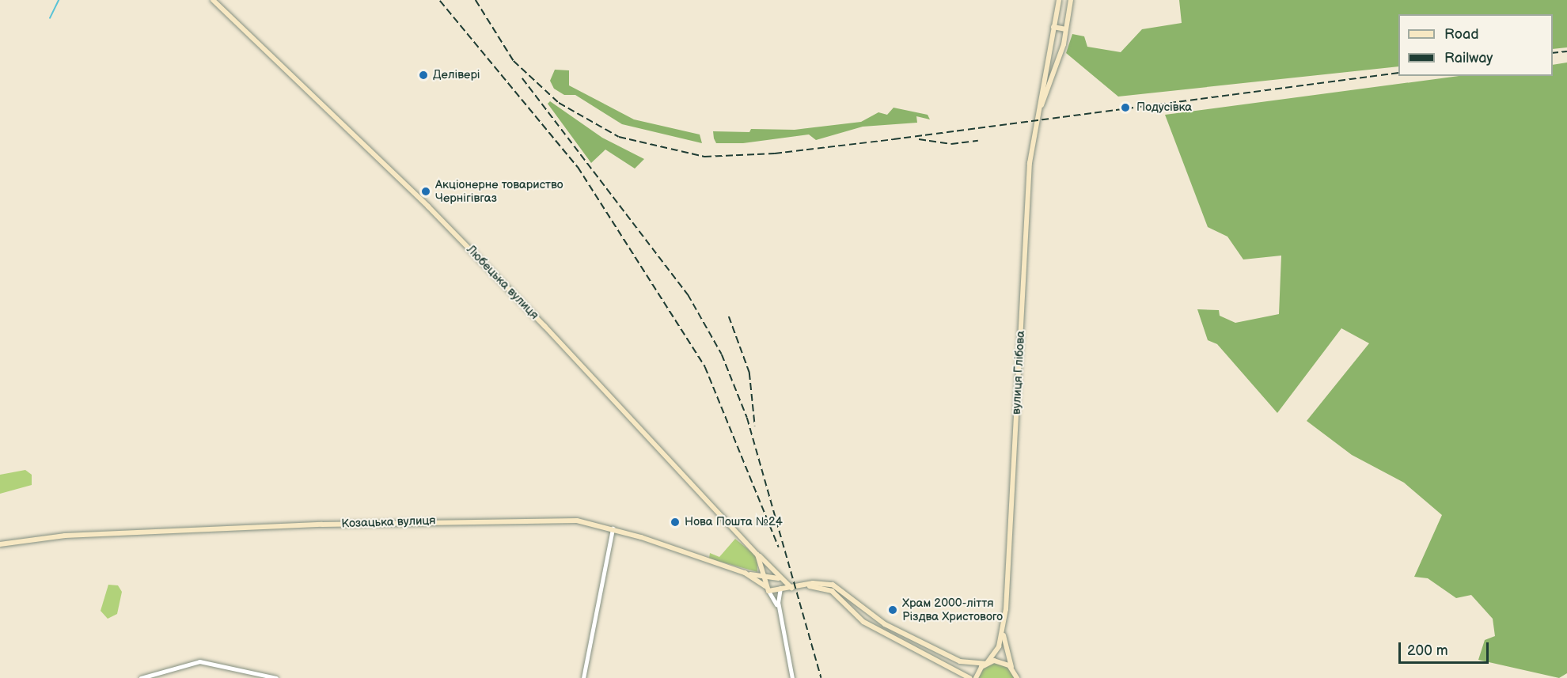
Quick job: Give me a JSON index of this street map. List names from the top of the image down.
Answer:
{
  "streets": {
    "main road": ["Любецька вулиця", "вулиця Глібова", "Козацька вулиця"]
  },
  "crossings": [
    ["Любецька вулиця", "Козацька вулиця"]
  ],
  "places": [
    "Делівері",
    "Подусівка",
    "Акціонерне товариство Чернігівгаз",
    "Нова Пошта №24",
    "Храм 2000-ліття Різдва Христового"
  ],
  "legend": ["Road", "Railway"],
  "scale_bar": "200 m"
}
